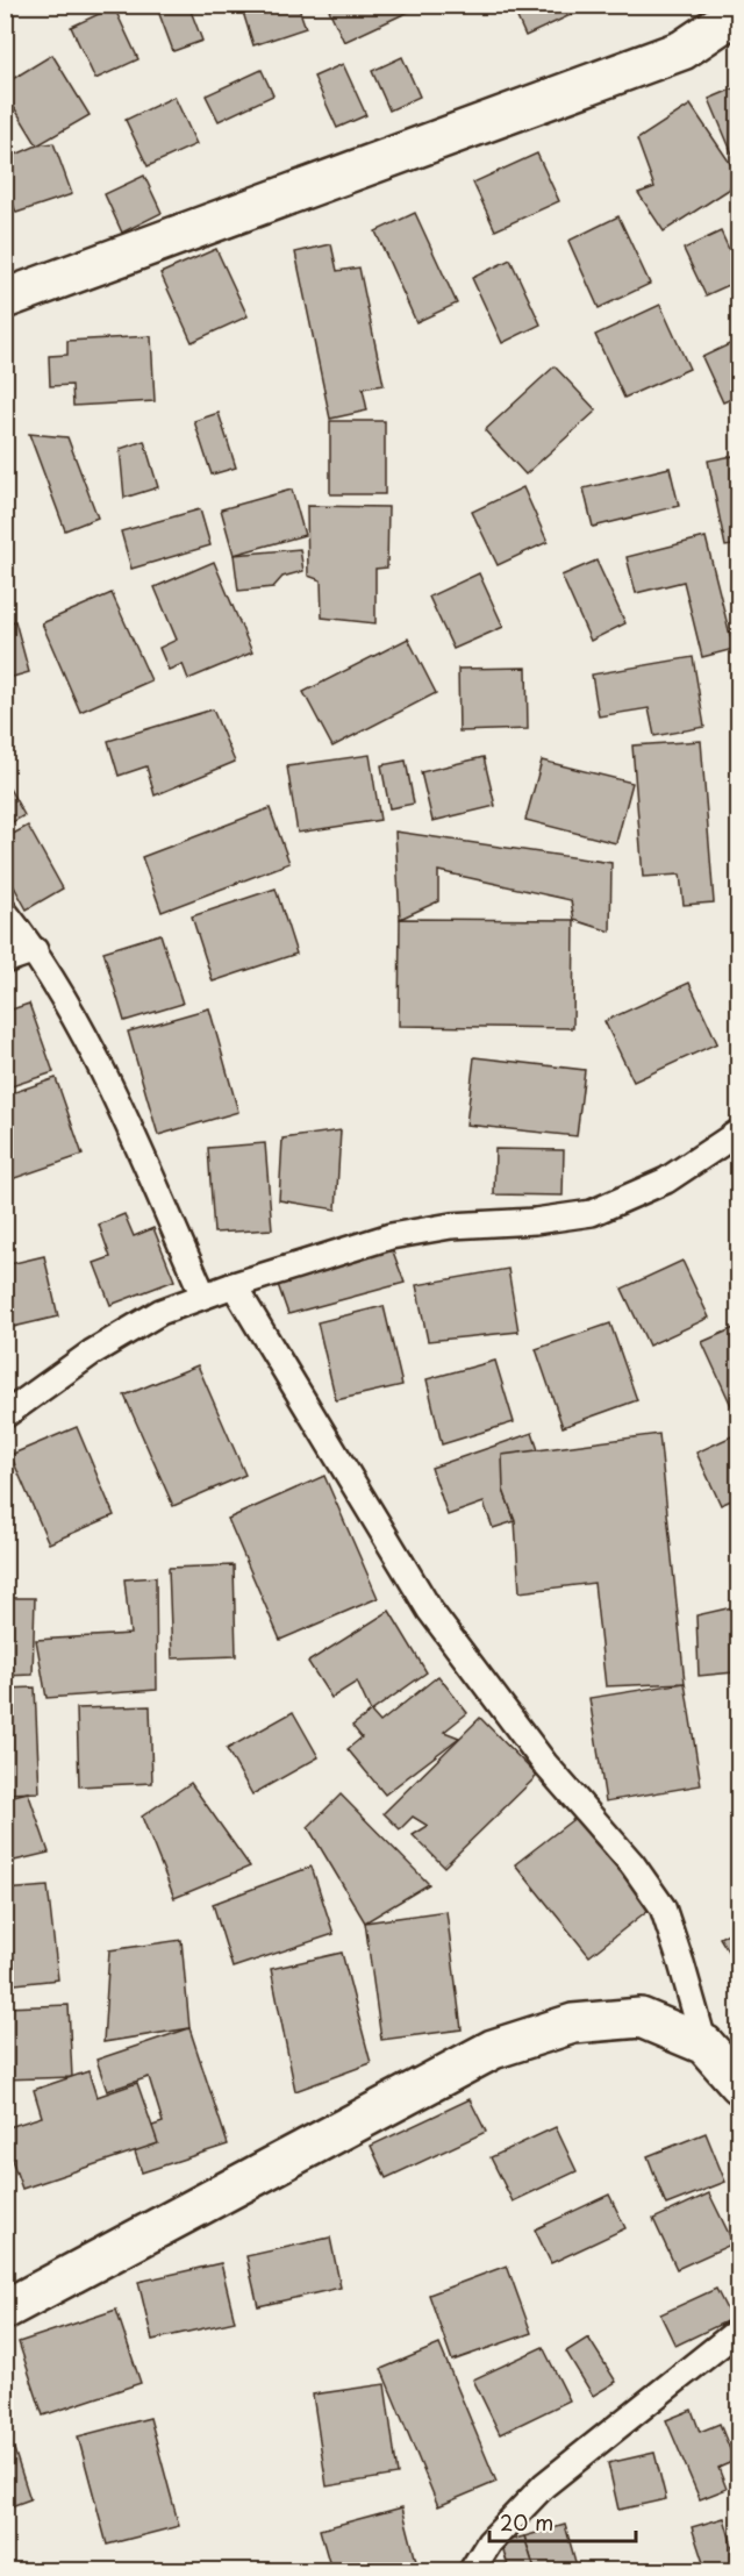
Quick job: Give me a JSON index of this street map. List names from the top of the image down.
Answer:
{
  "scale_bar": "20 m"
}
